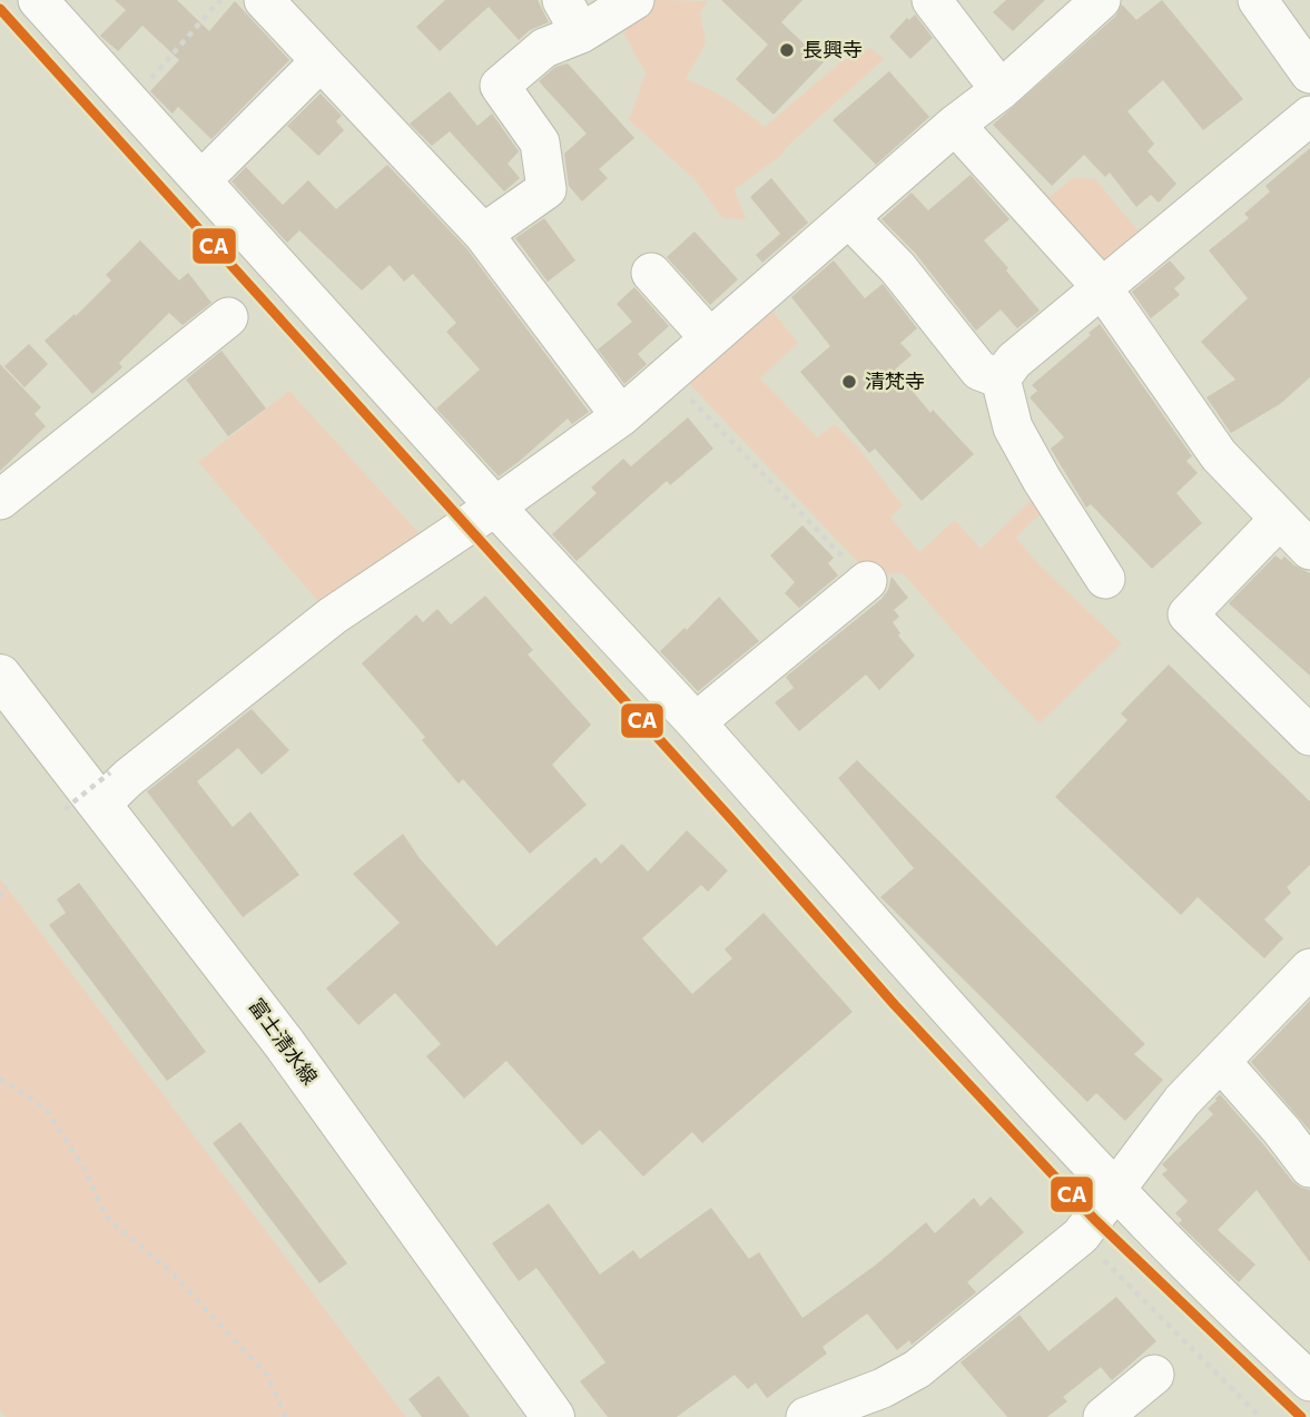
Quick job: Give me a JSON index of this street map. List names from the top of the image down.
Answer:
{
  "streets": {
    "main road": ["富士清水線"]
  },
  "places": ["長興寺", "清梵寺"],
  "lines": ["transit line CA"]
}
